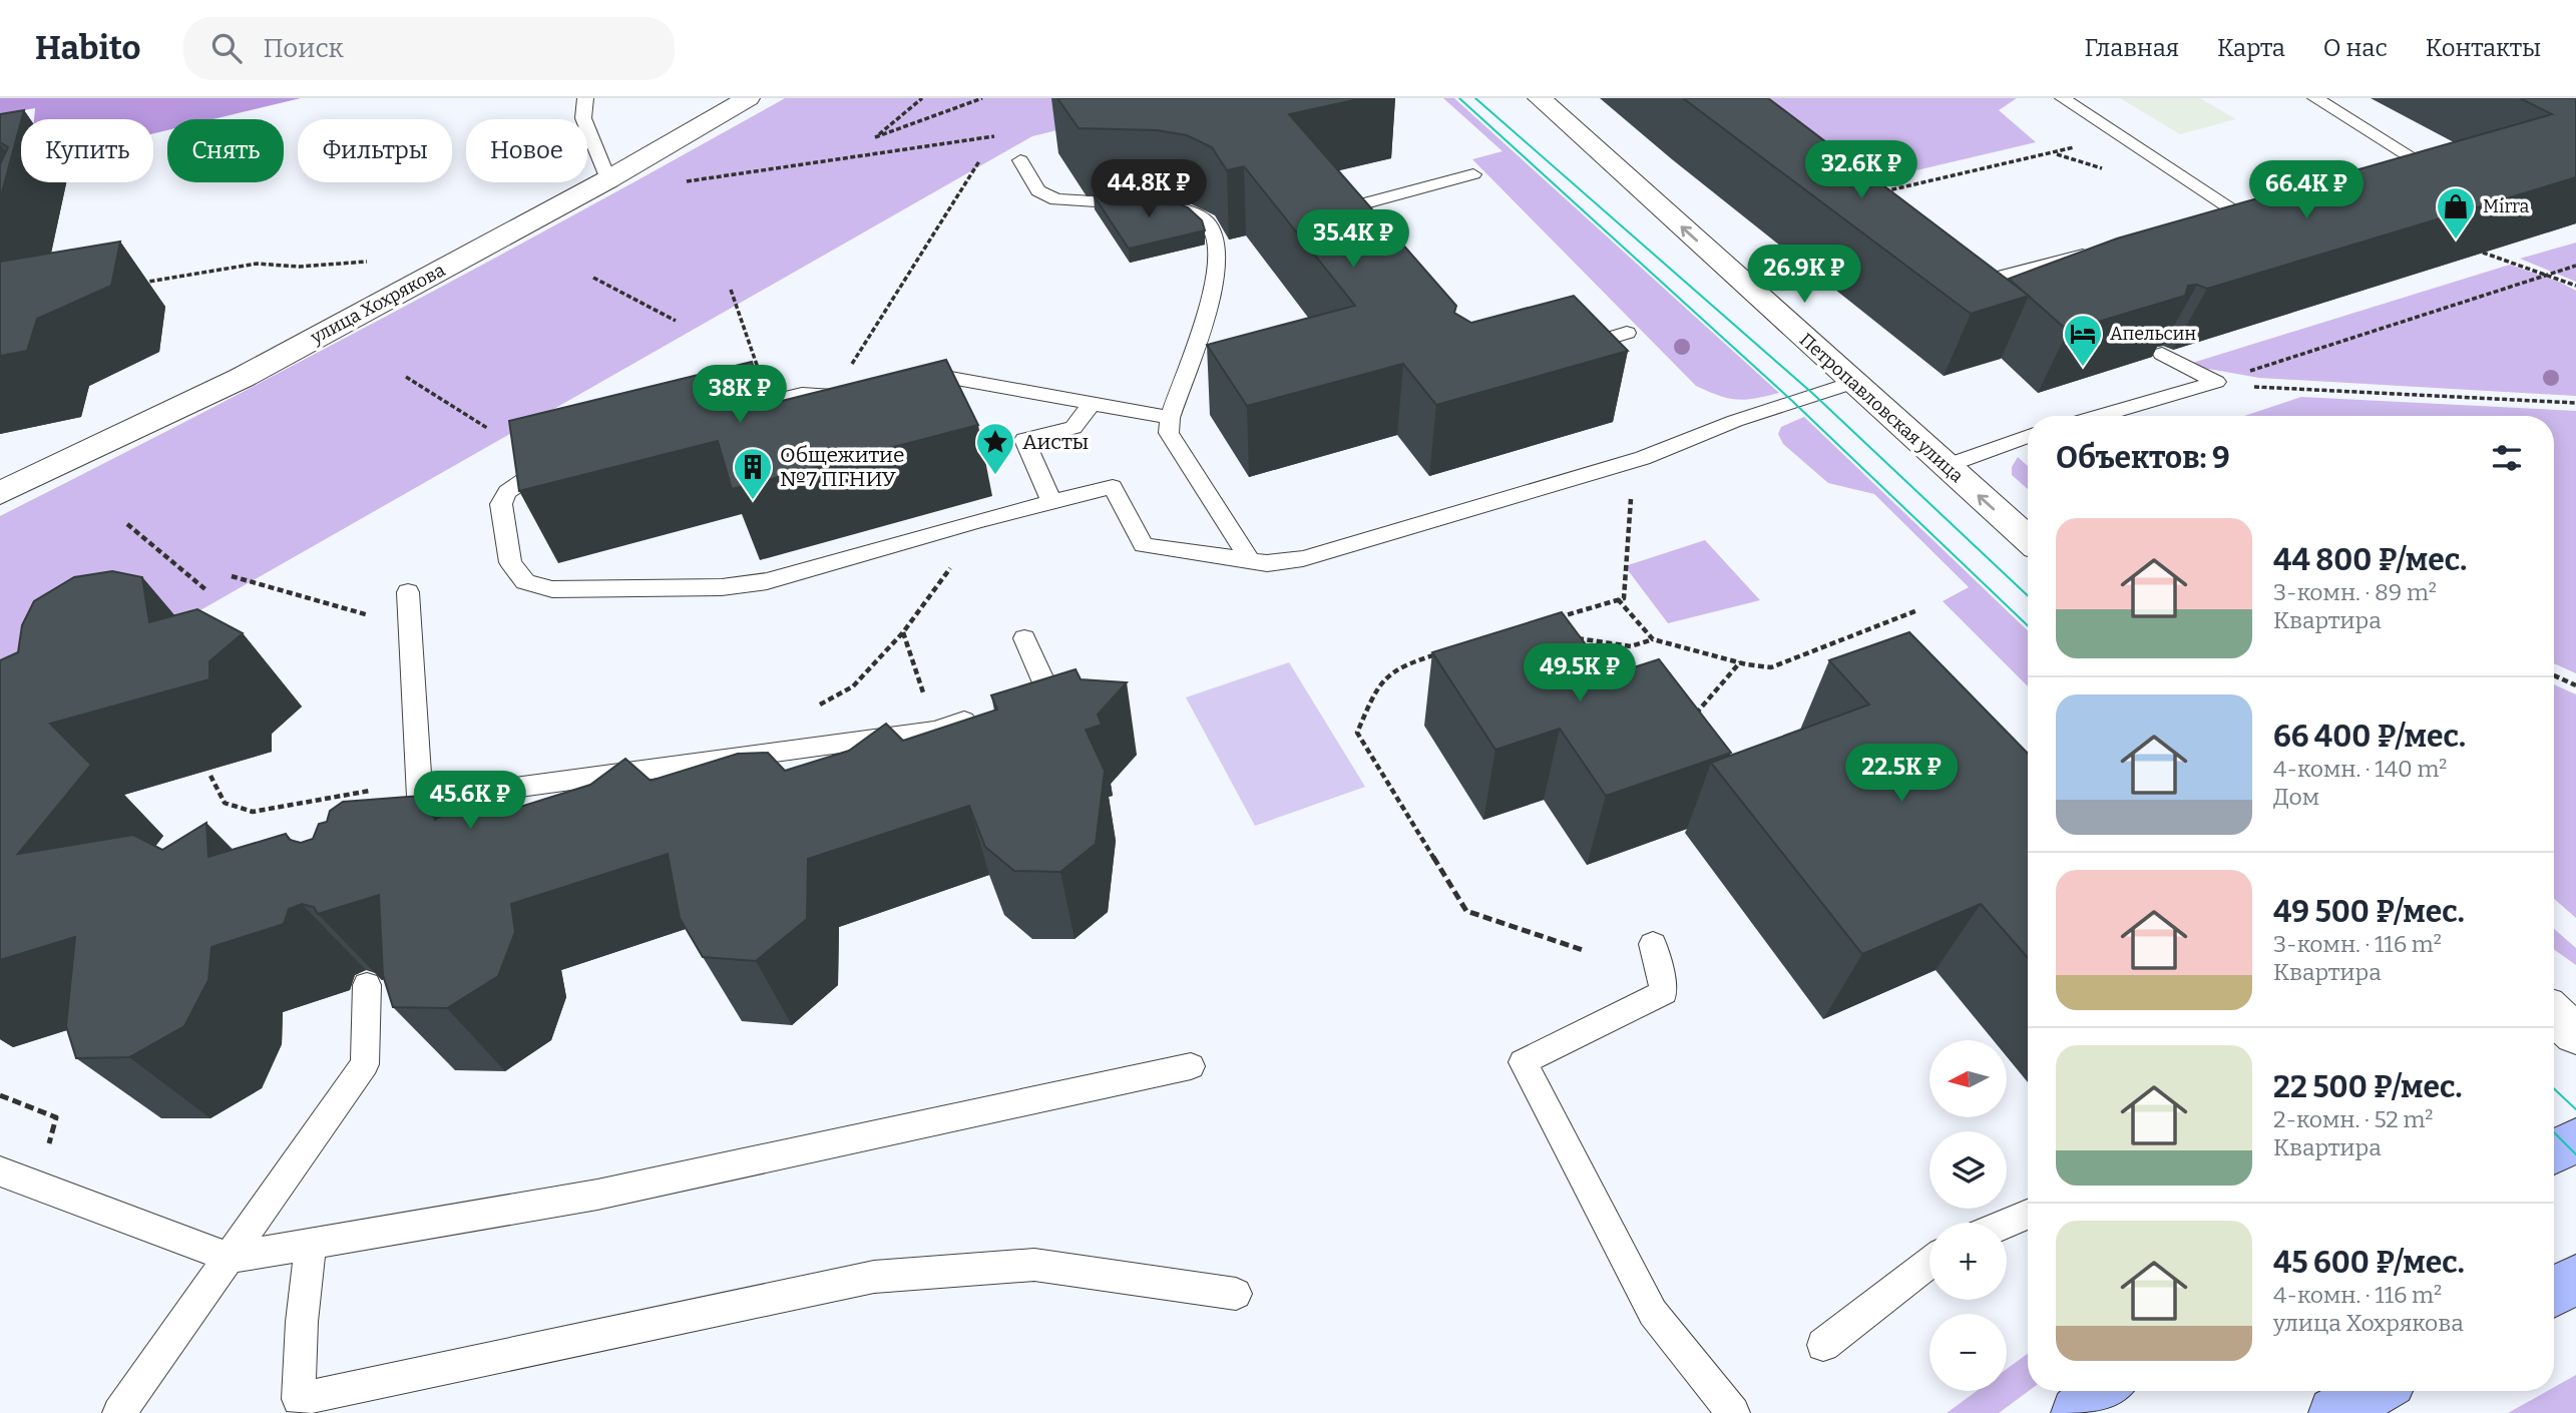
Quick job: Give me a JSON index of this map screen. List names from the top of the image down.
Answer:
{
  "streets": {
    "street": ["улица Хохрякова", "Петропавловская улица"]
  },
  "one_way": ["Петропавловская улица"],
  "places": {
    "shop": ["Mirra"],
    "hotel": ["Апельсин"],
    "place": ["Аисты"],
    "building": ["Общежитие №7 ПГНИУ"]
  },
  "north": "left",
  "page": {
    "header": "Habito",
    "search": "Поиск",
    "nav": [
      "Главная",
      "Карта",
      "О нас",
      "Контакты"
    ],
    "chip": [
      "Купить",
      "Снять",
      "Фильтры",
      "Новое"
    ],
    "price": [
      "32.6K ₽",
      "44.8K ₽",
      "66.4K ₽",
      "35.4K ₽",
      "26.9K ₽",
      "38K ₽",
      "49.5K ₽",
      "22.5K ₽",
      "45.6K ₽"
    ],
    "heading": "Объектов: 9",
    "list": [
      {
        "name": "44 800 ₽/мес.",
        "note": "3-комн. · 89 m² · Квартира"
      },
      {
        "name": "66 400 ₽/мес.",
        "note": "4-комн. · 140 m² · Дом"
      },
      {
        "name": "49 500 ₽/мес.",
        "note": "3-комн. · 116 m² · Квартира"
      },
      {
        "name": "22 500 ₽/мес.",
        "note": "2-комн. · 52 m² · Квартира"
      },
      {
        "name": "45 600 ₽/мес.",
        "note": "4-комн. · 116 m² · улица Хохрякова"
      }
    ],
    "map_buttons": ["+", "−"]
  }
}
